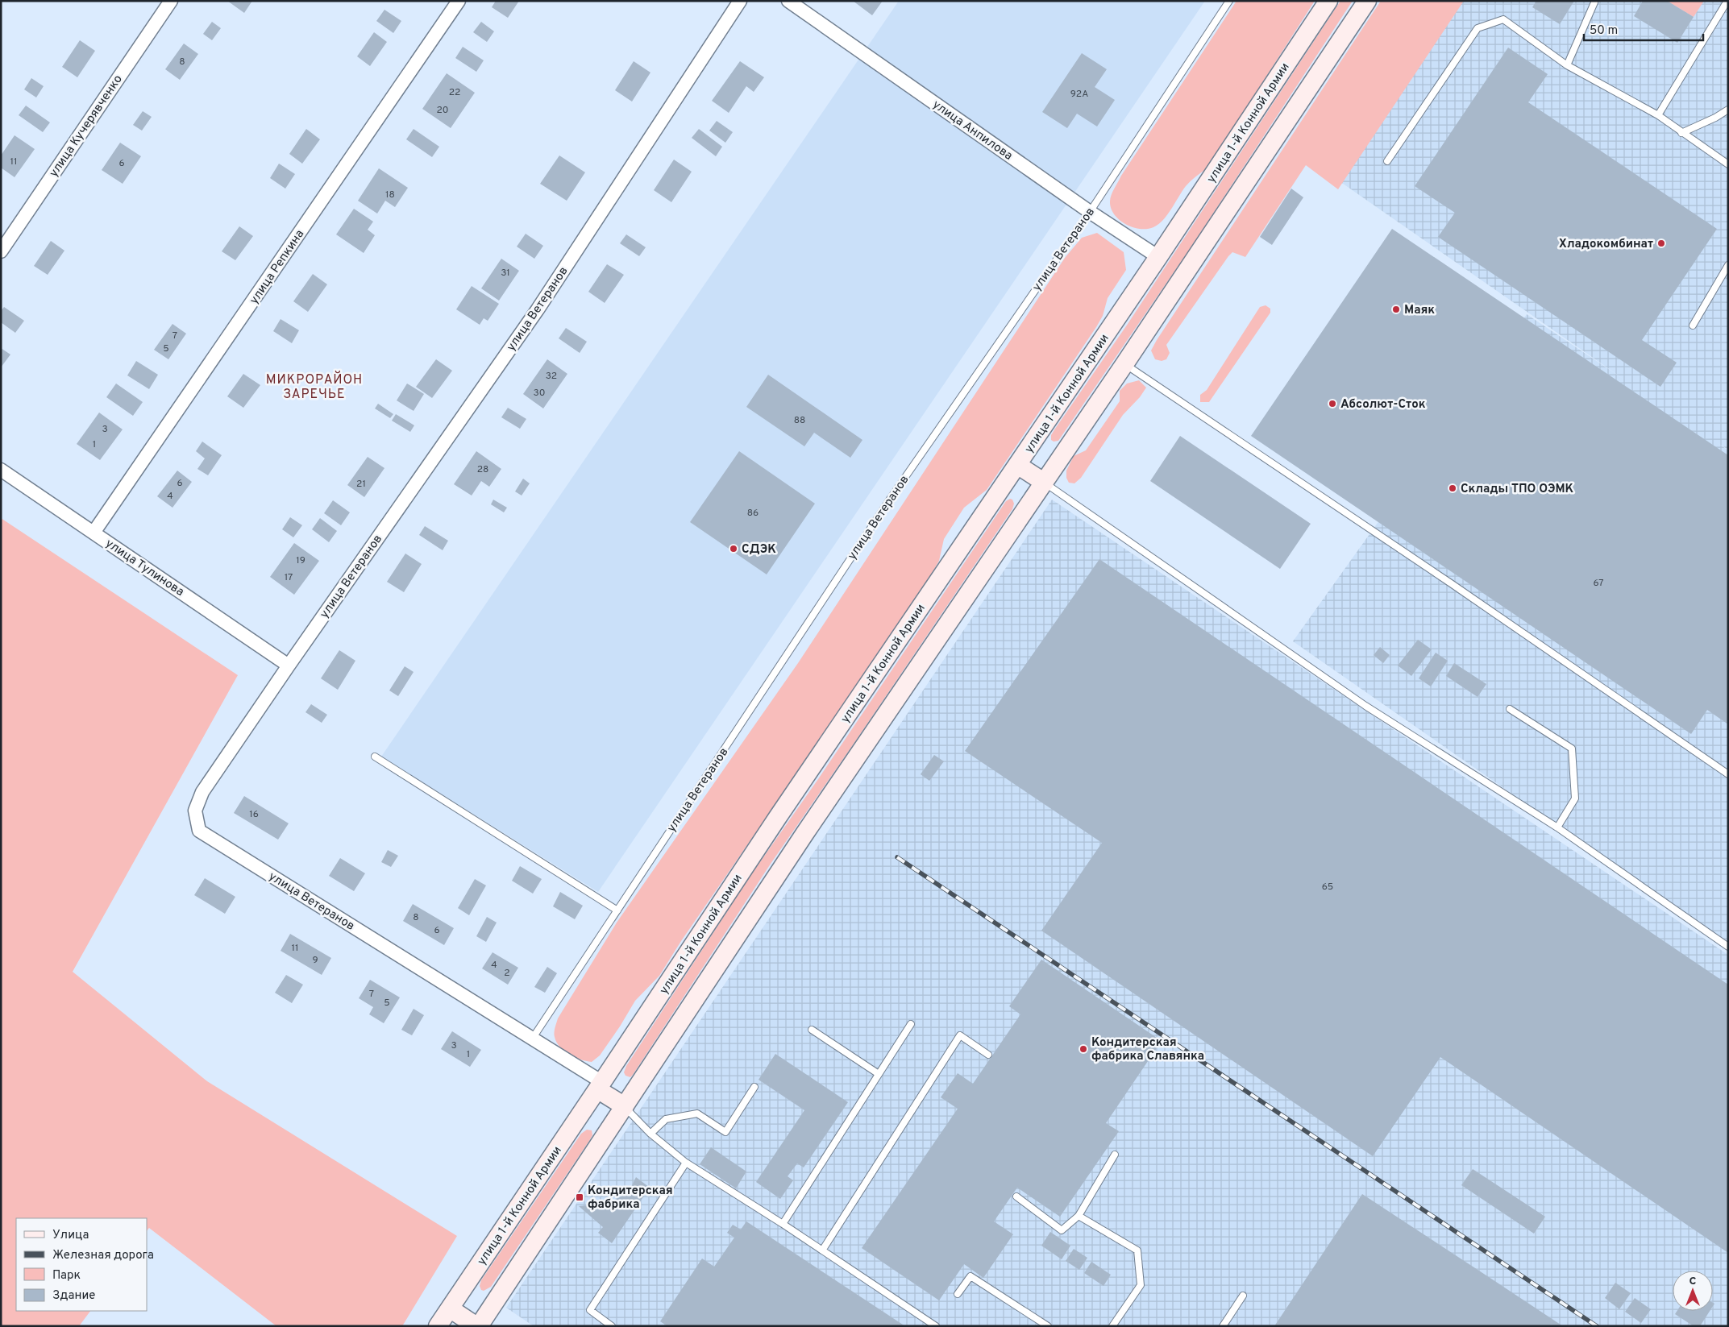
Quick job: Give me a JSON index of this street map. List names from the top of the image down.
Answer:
{
  "streets": {
    "main road": ["улица 1-й Конной Армии"],
    "street": [
      "улица Кучерявченко",
      "улица Анпилова",
      "улица Ветеранов",
      "улица Репкина",
      "улица Тулинова"
    ]
  },
  "crossings": [
    ["улица 1-й Конной Армии", "улица Анпилова"],
    ["улица 1-й Конной Армии", "улица Ветеранов"],
    ["улица Анпилова", "улица Ветеранов"],
    ["улица Ветеранов", "улица Тулинова"],
    ["улица Репкина", "улица Тулинова"]
  ],
  "districts": ["МИКРОРАЙОН ЗАРЕЧЬЕ"],
  "places": {
    "other": [
      "Хладокомбинат",
      "Маяк",
      "Абсолют-Сток",
      "Склады ТПО ОЭМК",
      "СДЭК",
      "Кондитерская фабрика Славянка"
    ],
    "transit": ["Кондитерская фабрика"]
  },
  "house_numbers": [
    "8",
    "22",
    "92А",
    "20",
    "11",
    "6",
    "18",
    "31",
    "7",
    "5",
    "32",
    "30",
    "88",
    "3",
    "1",
    "28",
    "6",
    "21",
    "4",
    "86",
    "19",
    "17",
    "67",
    "16",
    "65",
    "8",
    "6",
    "11",
    "9",
    "4",
    "2",
    "7",
    "5",
    "3",
    "1"
  ],
  "legend": [
    "Улица",
    "Железная дорога",
    "Парк",
    "Здание"
  ],
  "scale_bar": "50 m",
  "north": "top"
}
